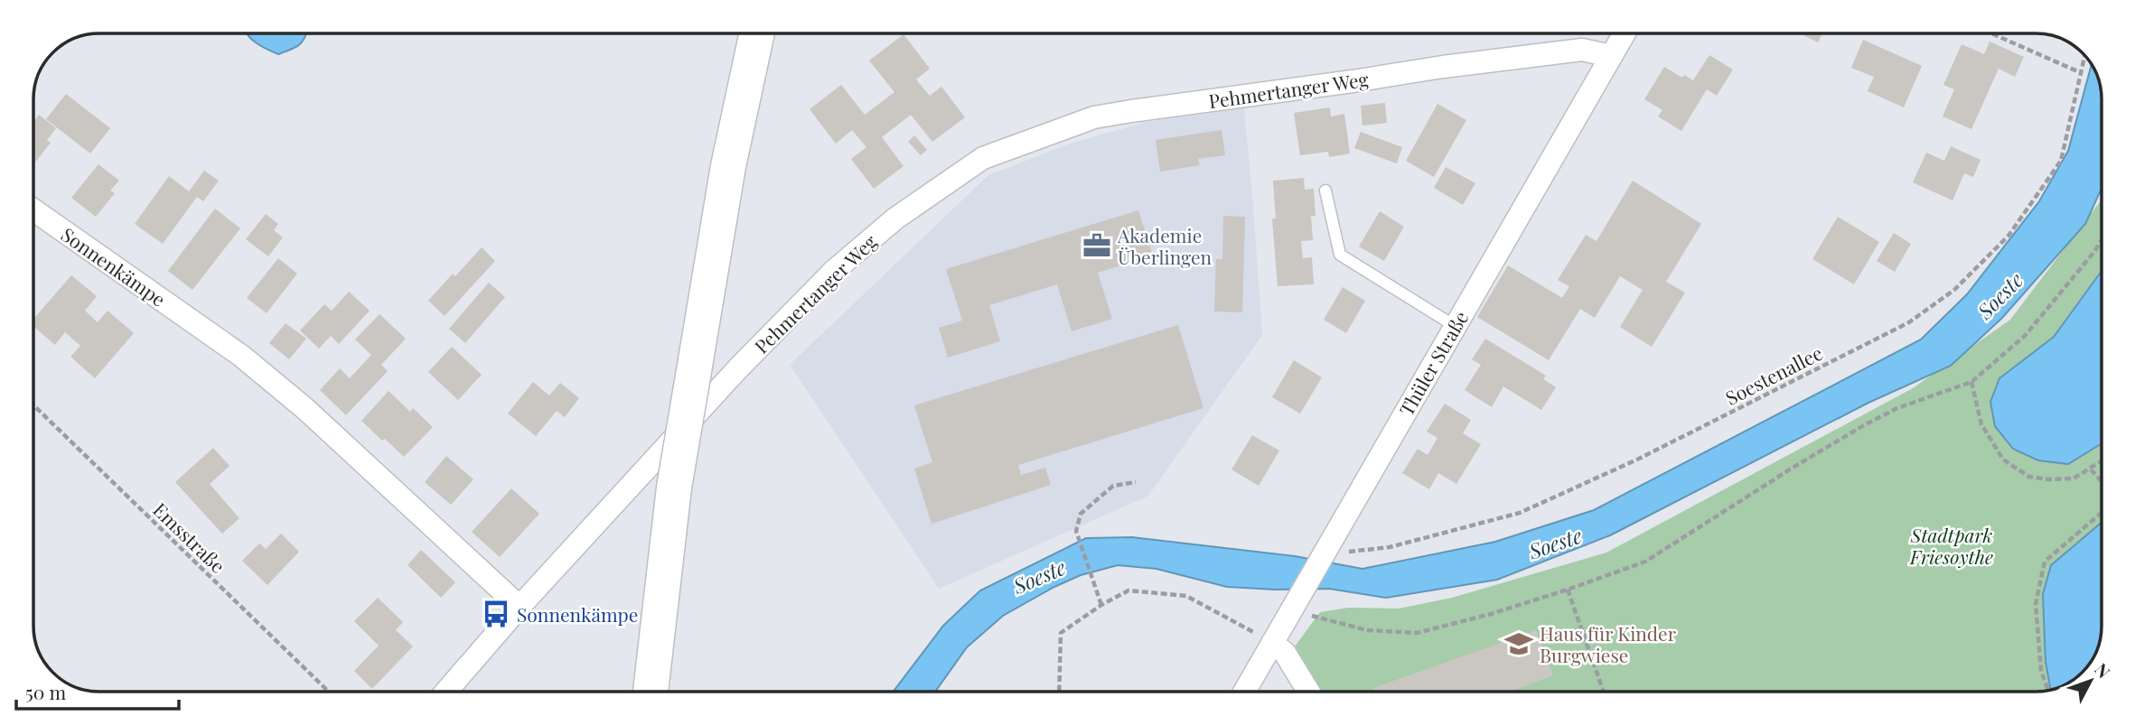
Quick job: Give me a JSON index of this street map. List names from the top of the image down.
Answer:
{
  "streets": {
    "street": ["Pehmertanger Weg", "Sonnenkämpe", "Thüler Straße"],
    "path": ["Soestenallee", "Emsstraße"]
  },
  "crossings": [
    ["Pehmertanger Weg", "Sonnenkämpe"],
    ["Pehmertanger Weg", "Thüler Straße"],
    ["Thüler Straße", "Soestenallee"]
  ],
  "water": ["Soeste"],
  "parks": ["Stadtpark Friesoythe"],
  "places": {
    "office": ["Akademie Überlingen"],
    "bus stop": ["Sonnenkämpe"],
    "school or university": ["Haus für Kinder Burgwiese"]
  },
  "scale_bar": "50 m",
  "north": "top right"
}
